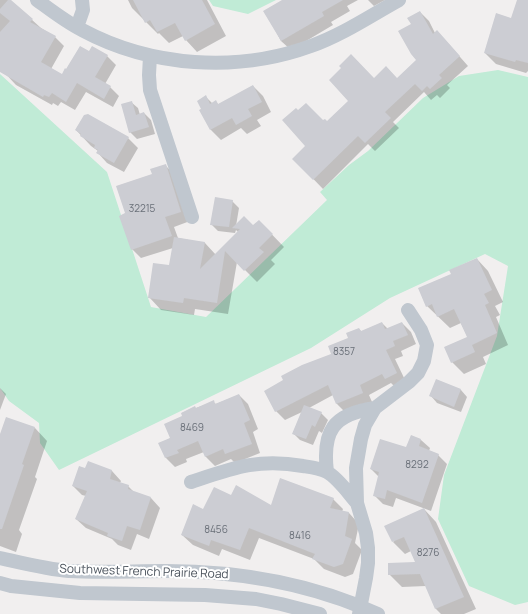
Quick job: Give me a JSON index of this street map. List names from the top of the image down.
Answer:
{
  "streets": {
    "street": ["Southwest French Prairie Road"]
  },
  "house_numbers": [
    "32215",
    "8357",
    "8469",
    "8292",
    "8456",
    "8416",
    "8276"
  ]
}
